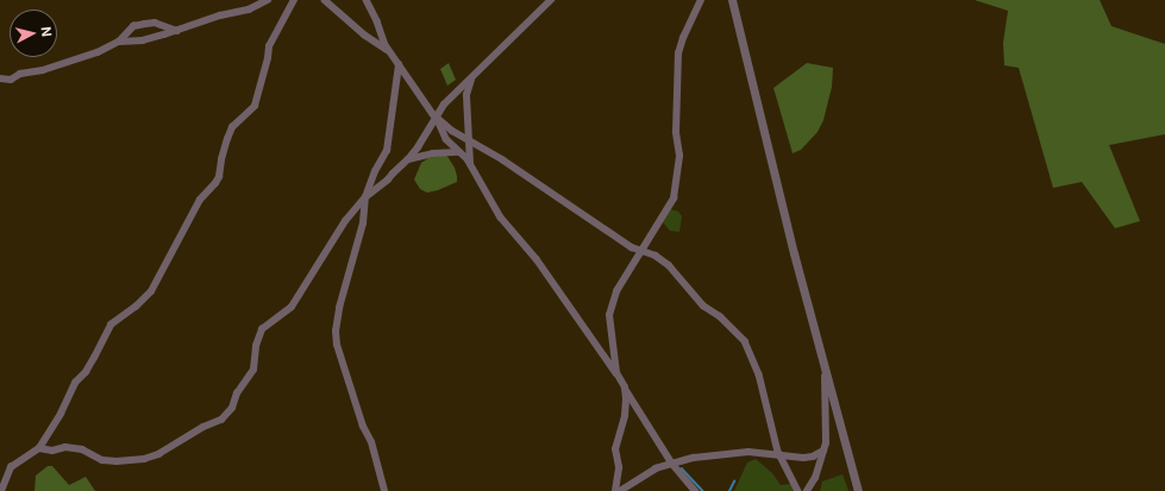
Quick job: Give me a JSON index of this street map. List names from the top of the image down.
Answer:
{
  "north": "right"
}
